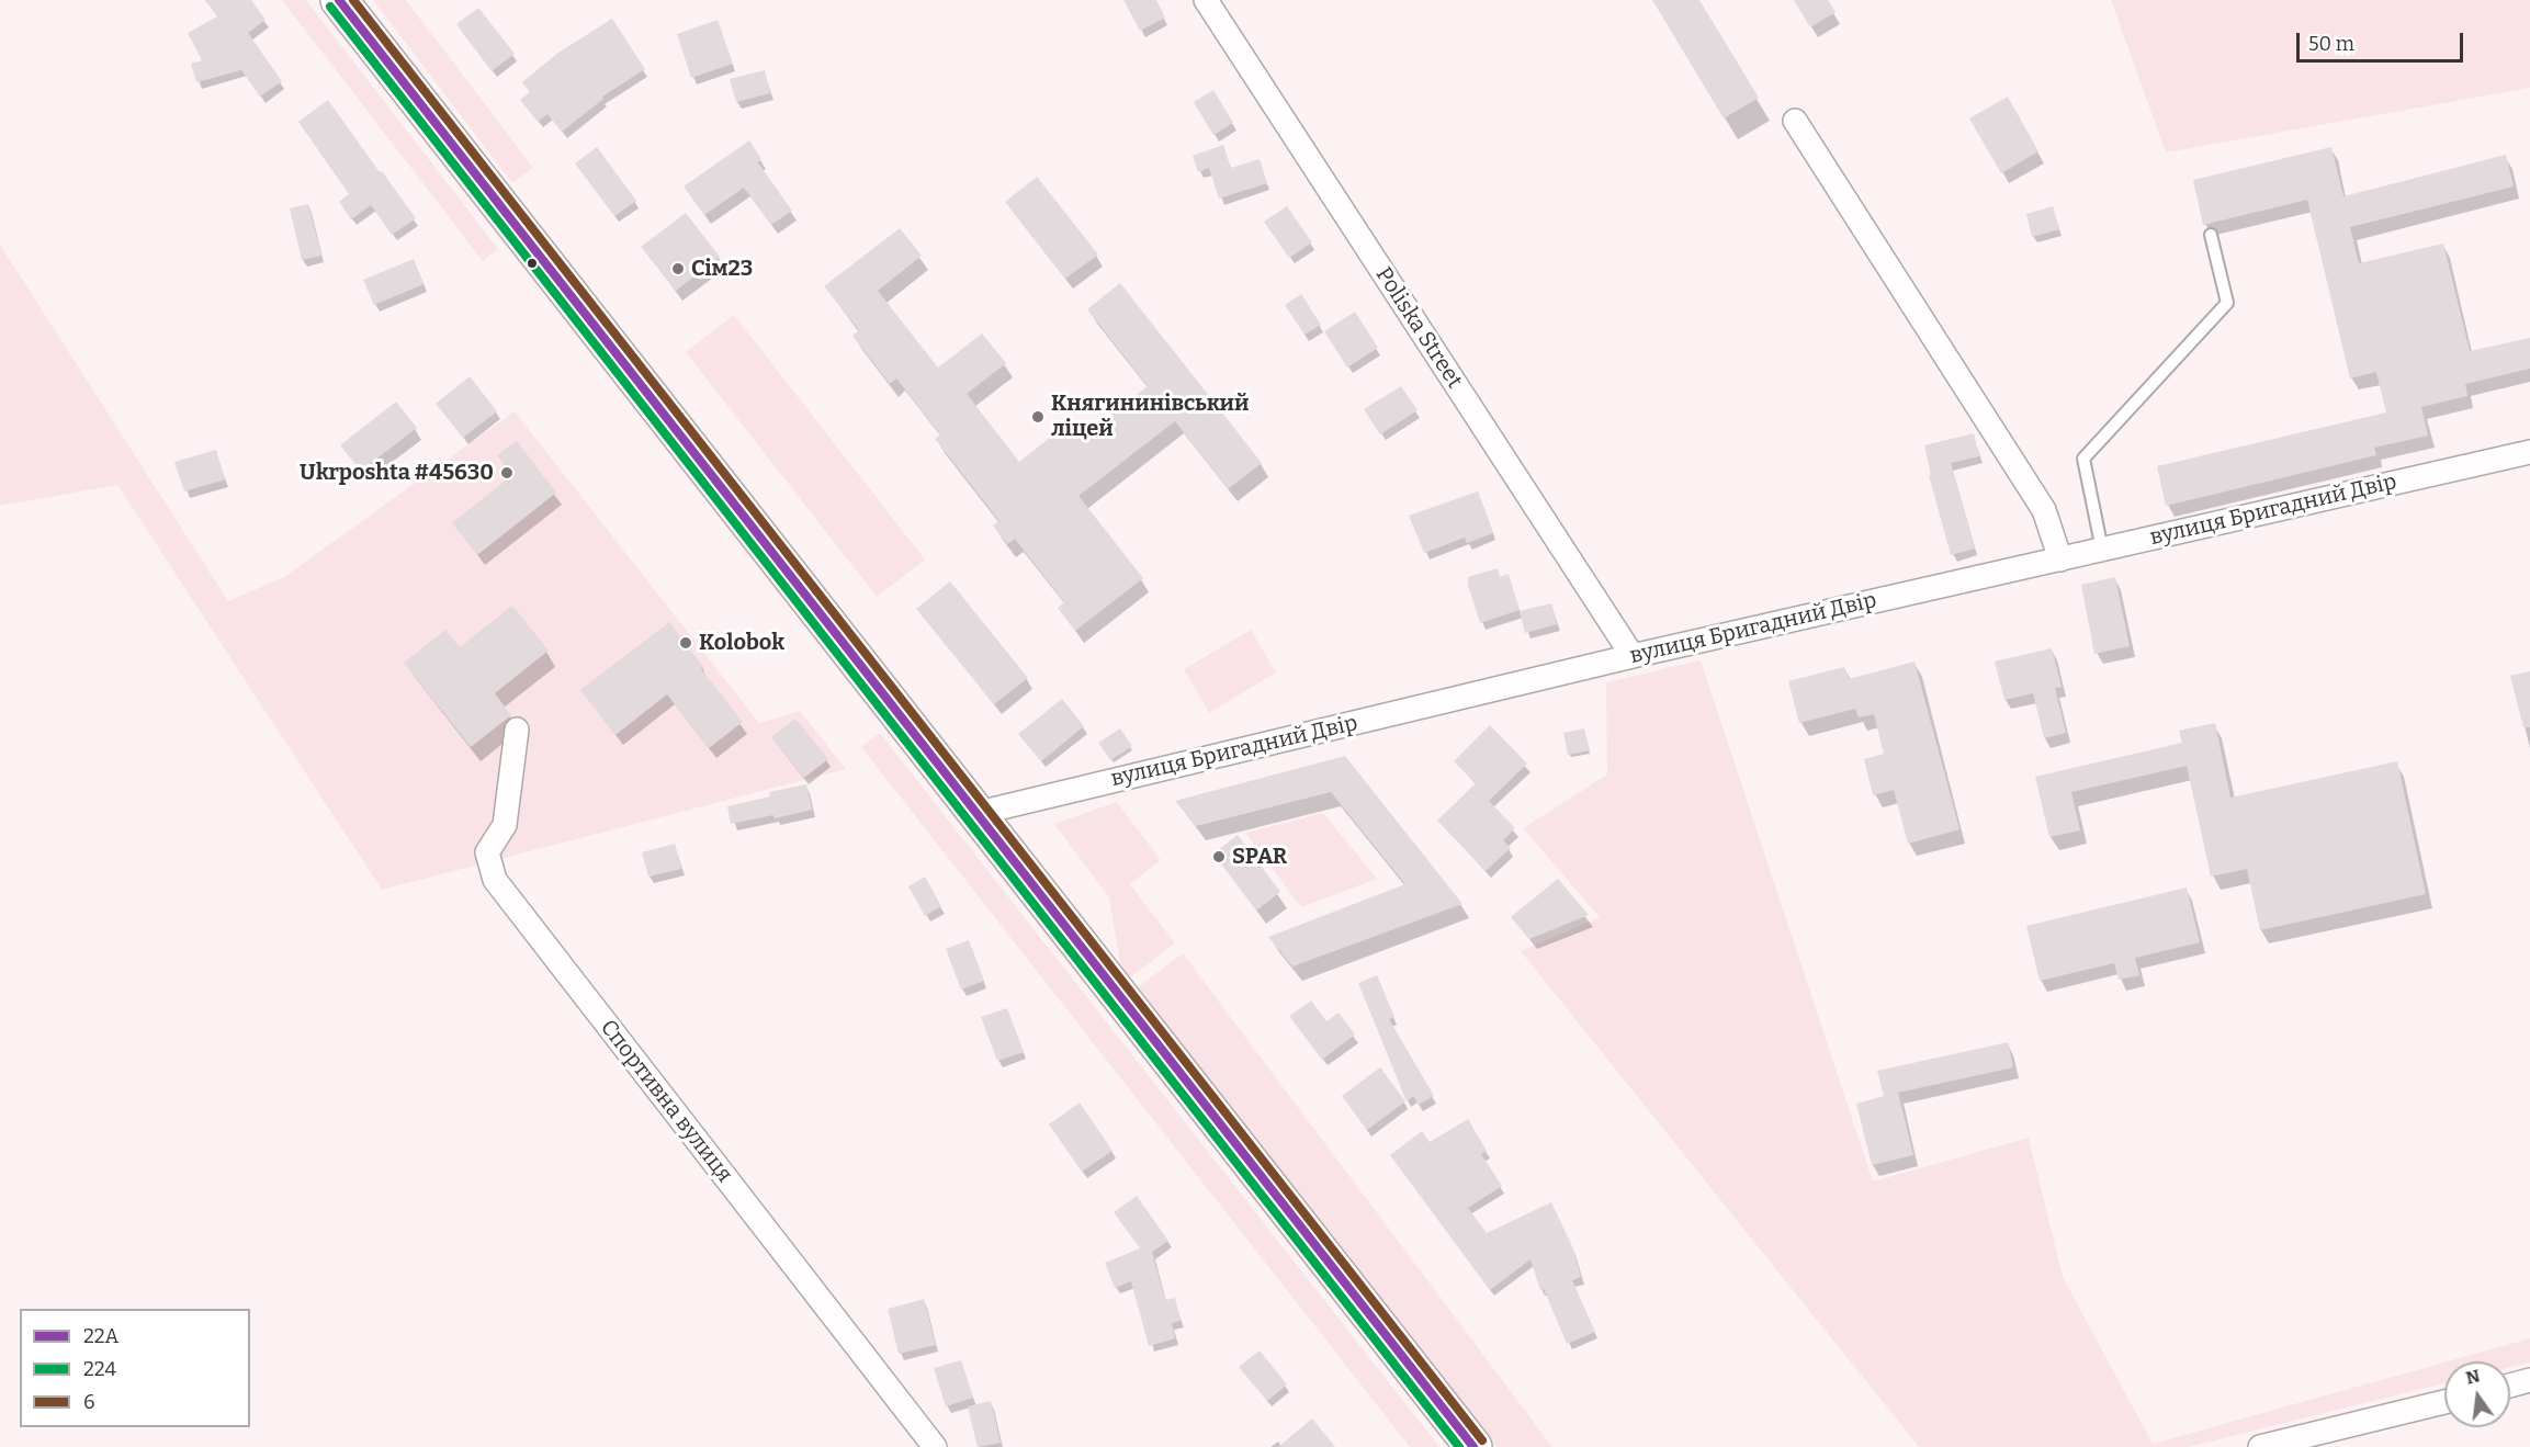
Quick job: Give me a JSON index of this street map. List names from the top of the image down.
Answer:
{
  "streets": {
    "street": ["Poliska Street", "вулиця Бригадний Двір", "Спортивна вулиця"]
  },
  "crossings": [
    ["Poliska Street", "вулиця Бригадний Двір"]
  ],
  "places": [
    "Сім23",
    "Княгининівський ліцей",
    "Ukrposhta #45630",
    "Kolobok",
    "SPAR"
  ],
  "lines": ["transit line 22А", "transit line 6", "transit line 224"],
  "legend": ["22А", "224", "6"],
  "scale_bar": "50 m",
  "north": "top"
}
